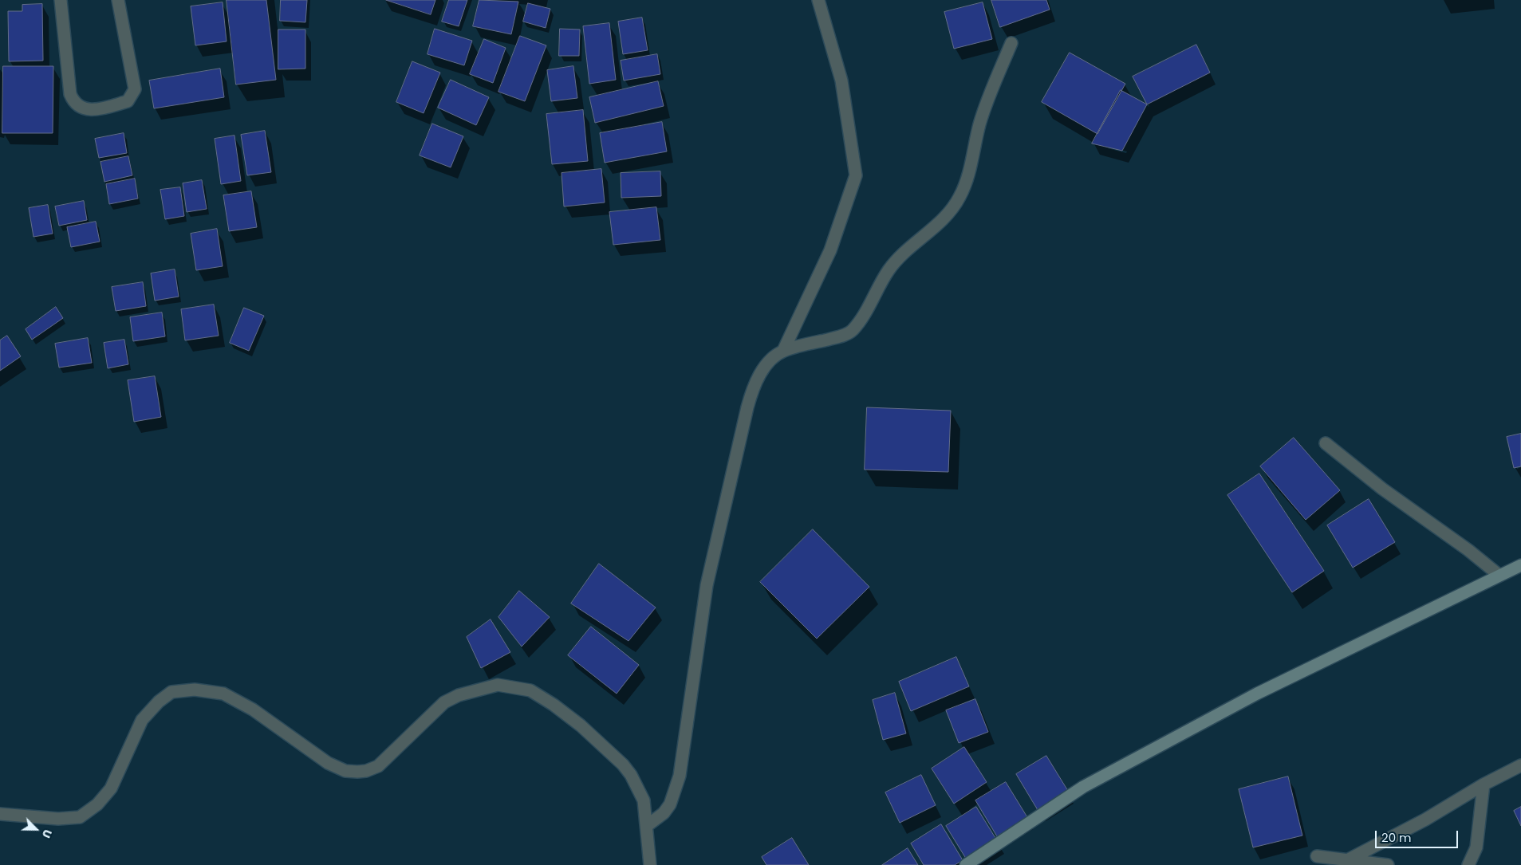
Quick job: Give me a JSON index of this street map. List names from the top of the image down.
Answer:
{
  "scale_bar": "20 m",
  "north": "bottom right"
}
